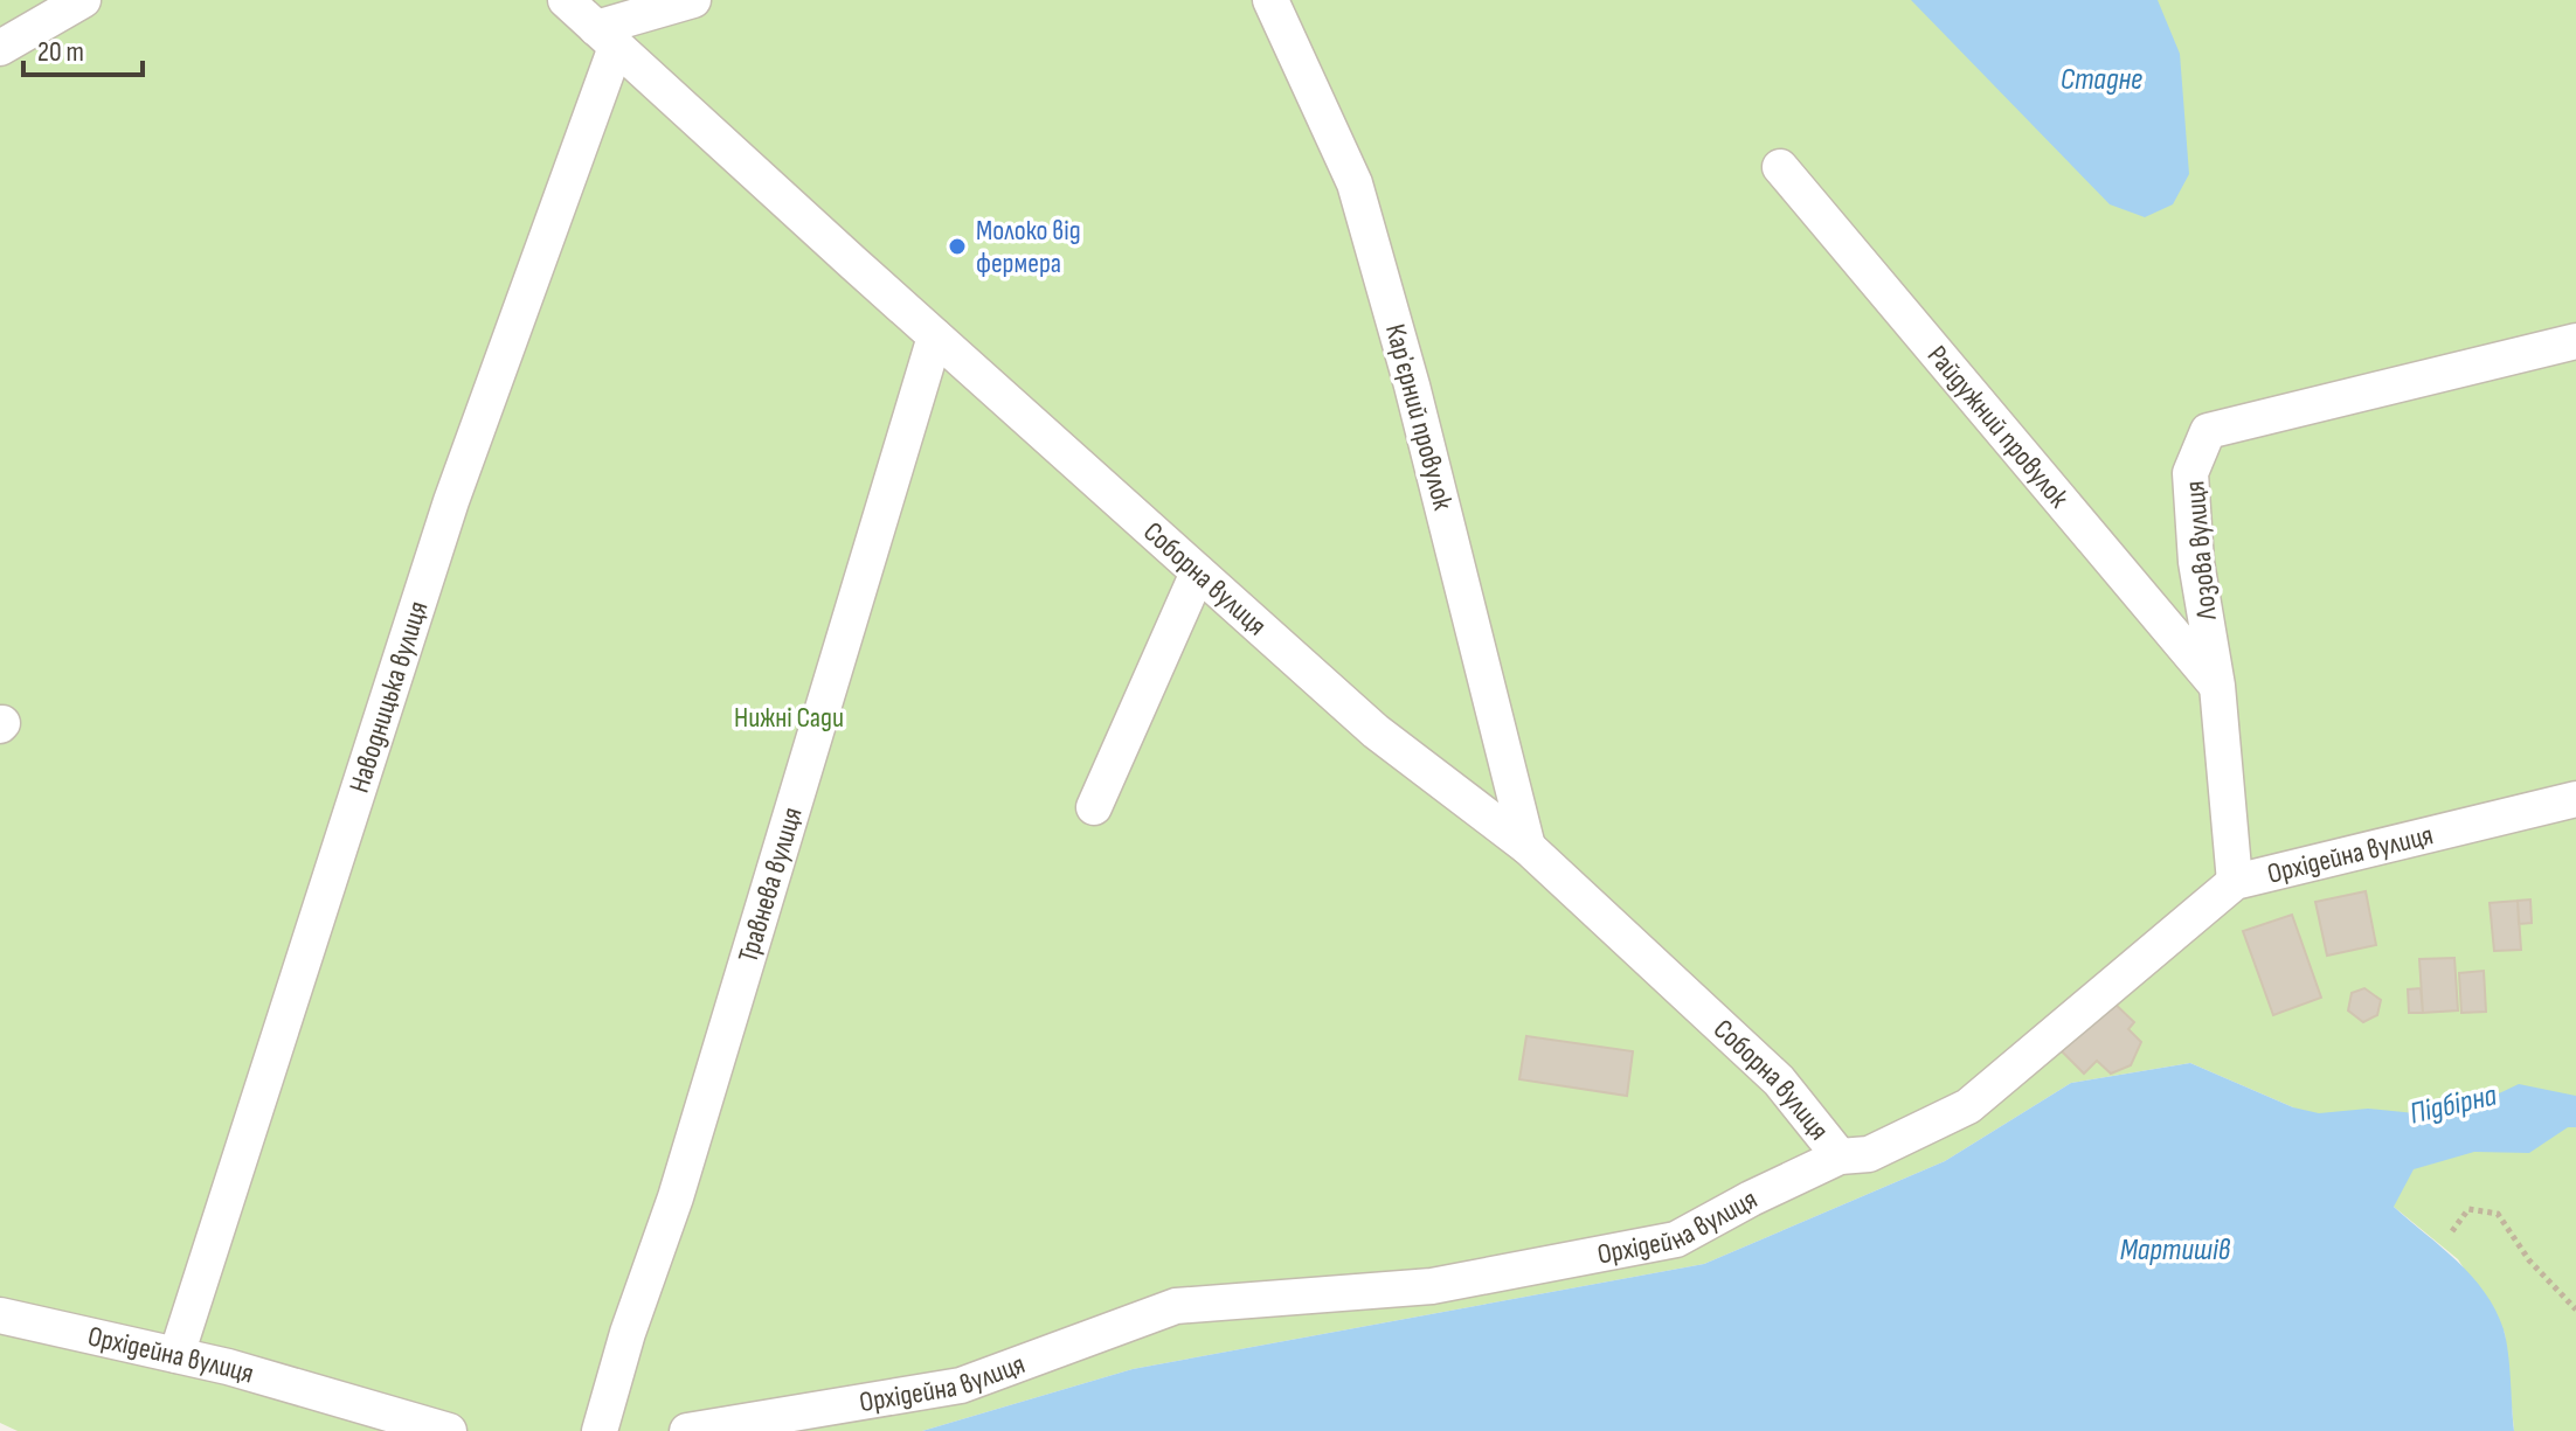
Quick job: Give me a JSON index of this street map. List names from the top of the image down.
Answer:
{
  "streets": {
    "street": [
      "Карʼєрний провулок",
      "Райдужний провулок",
      "Лозова вулиця",
      "Соборна вулиця",
      "Наводницька вулиця",
      "Орхідейна вулиця",
      "Травнева вулиця"
    ]
  },
  "crossings": [
    ["Карʼєрний провулок", "Соборна вулиця"],
    ["Райдужний провулок", "Лозова вулиця"],
    ["Лозова вулиця", "Орхідейна вулиця"],
    ["Соборна вулиця", "Наводницька вулиця"],
    ["Соборна вулиця", "Орхідейна вулиця"],
    ["Соборна вулиця", "Травнева вулиця"],
    ["Наводницька вулиця", "Орхідейна вулиця"]
  ],
  "water": ["Стадне", "Підбірна", "Мартишів"],
  "parks": ["Нижні Сади"],
  "places": ["Молоко від фермера"],
  "scale_bar": "20 m"
}
